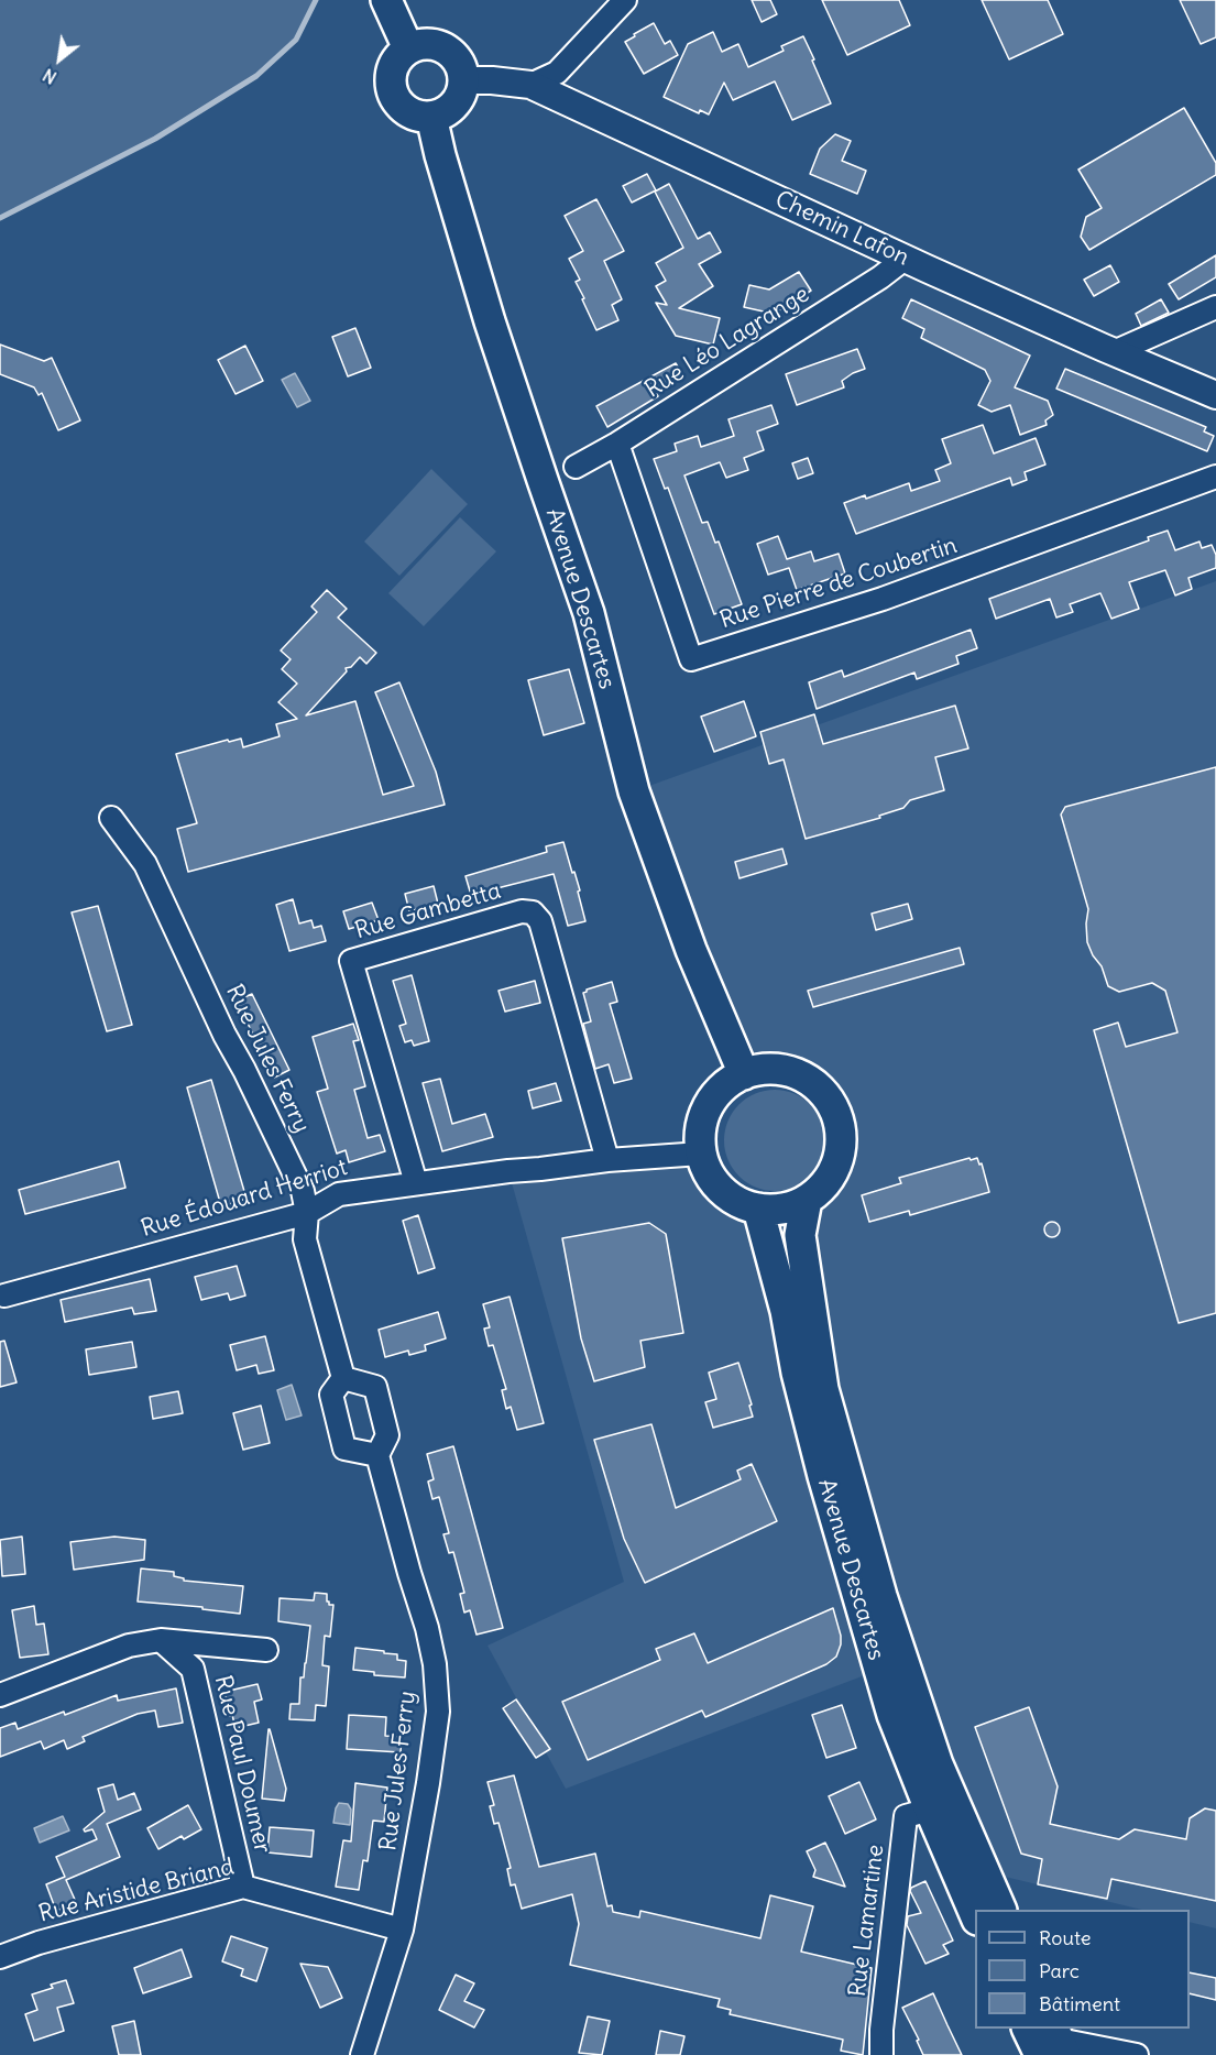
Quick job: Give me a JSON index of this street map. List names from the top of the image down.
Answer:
{
  "streets": {
    "main road": ["Avenue Descartes"],
    "street": [
      "Chemin Lafon",
      "Rue Léo Lagrange",
      "Rue Pierre de Coubertin",
      "Rue Gambetta",
      "Rue Jules Ferry",
      "Rue Édouard Herriot",
      "Rue Paul Doumer",
      "Rue Aristide Briand",
      "Rue Lamartine"
    ]
  },
  "crossings": [
    ["Chemin Lafon", "Rue Léo Lagrange"],
    ["Chemin Lafon", "Avenue Descartes"],
    ["Rue Léo Lagrange", "Rue Pierre de Coubertin"],
    ["Avenue Descartes", "Rue Édouard Herriot"],
    ["Avenue Descartes", "Rue Lamartine"],
    ["Rue Gambetta", "Rue Édouard Herriot"],
    ["Rue Jules Ferry", "Rue Édouard Herriot"],
    ["Rue Jules Ferry", "Rue Aristide Briand"],
    ["Rue Paul Doumer", "Rue Aristide Briand"]
  ],
  "legend": ["Route", "Parc", "Bâtiment"],
  "north": "bottom left"
}
